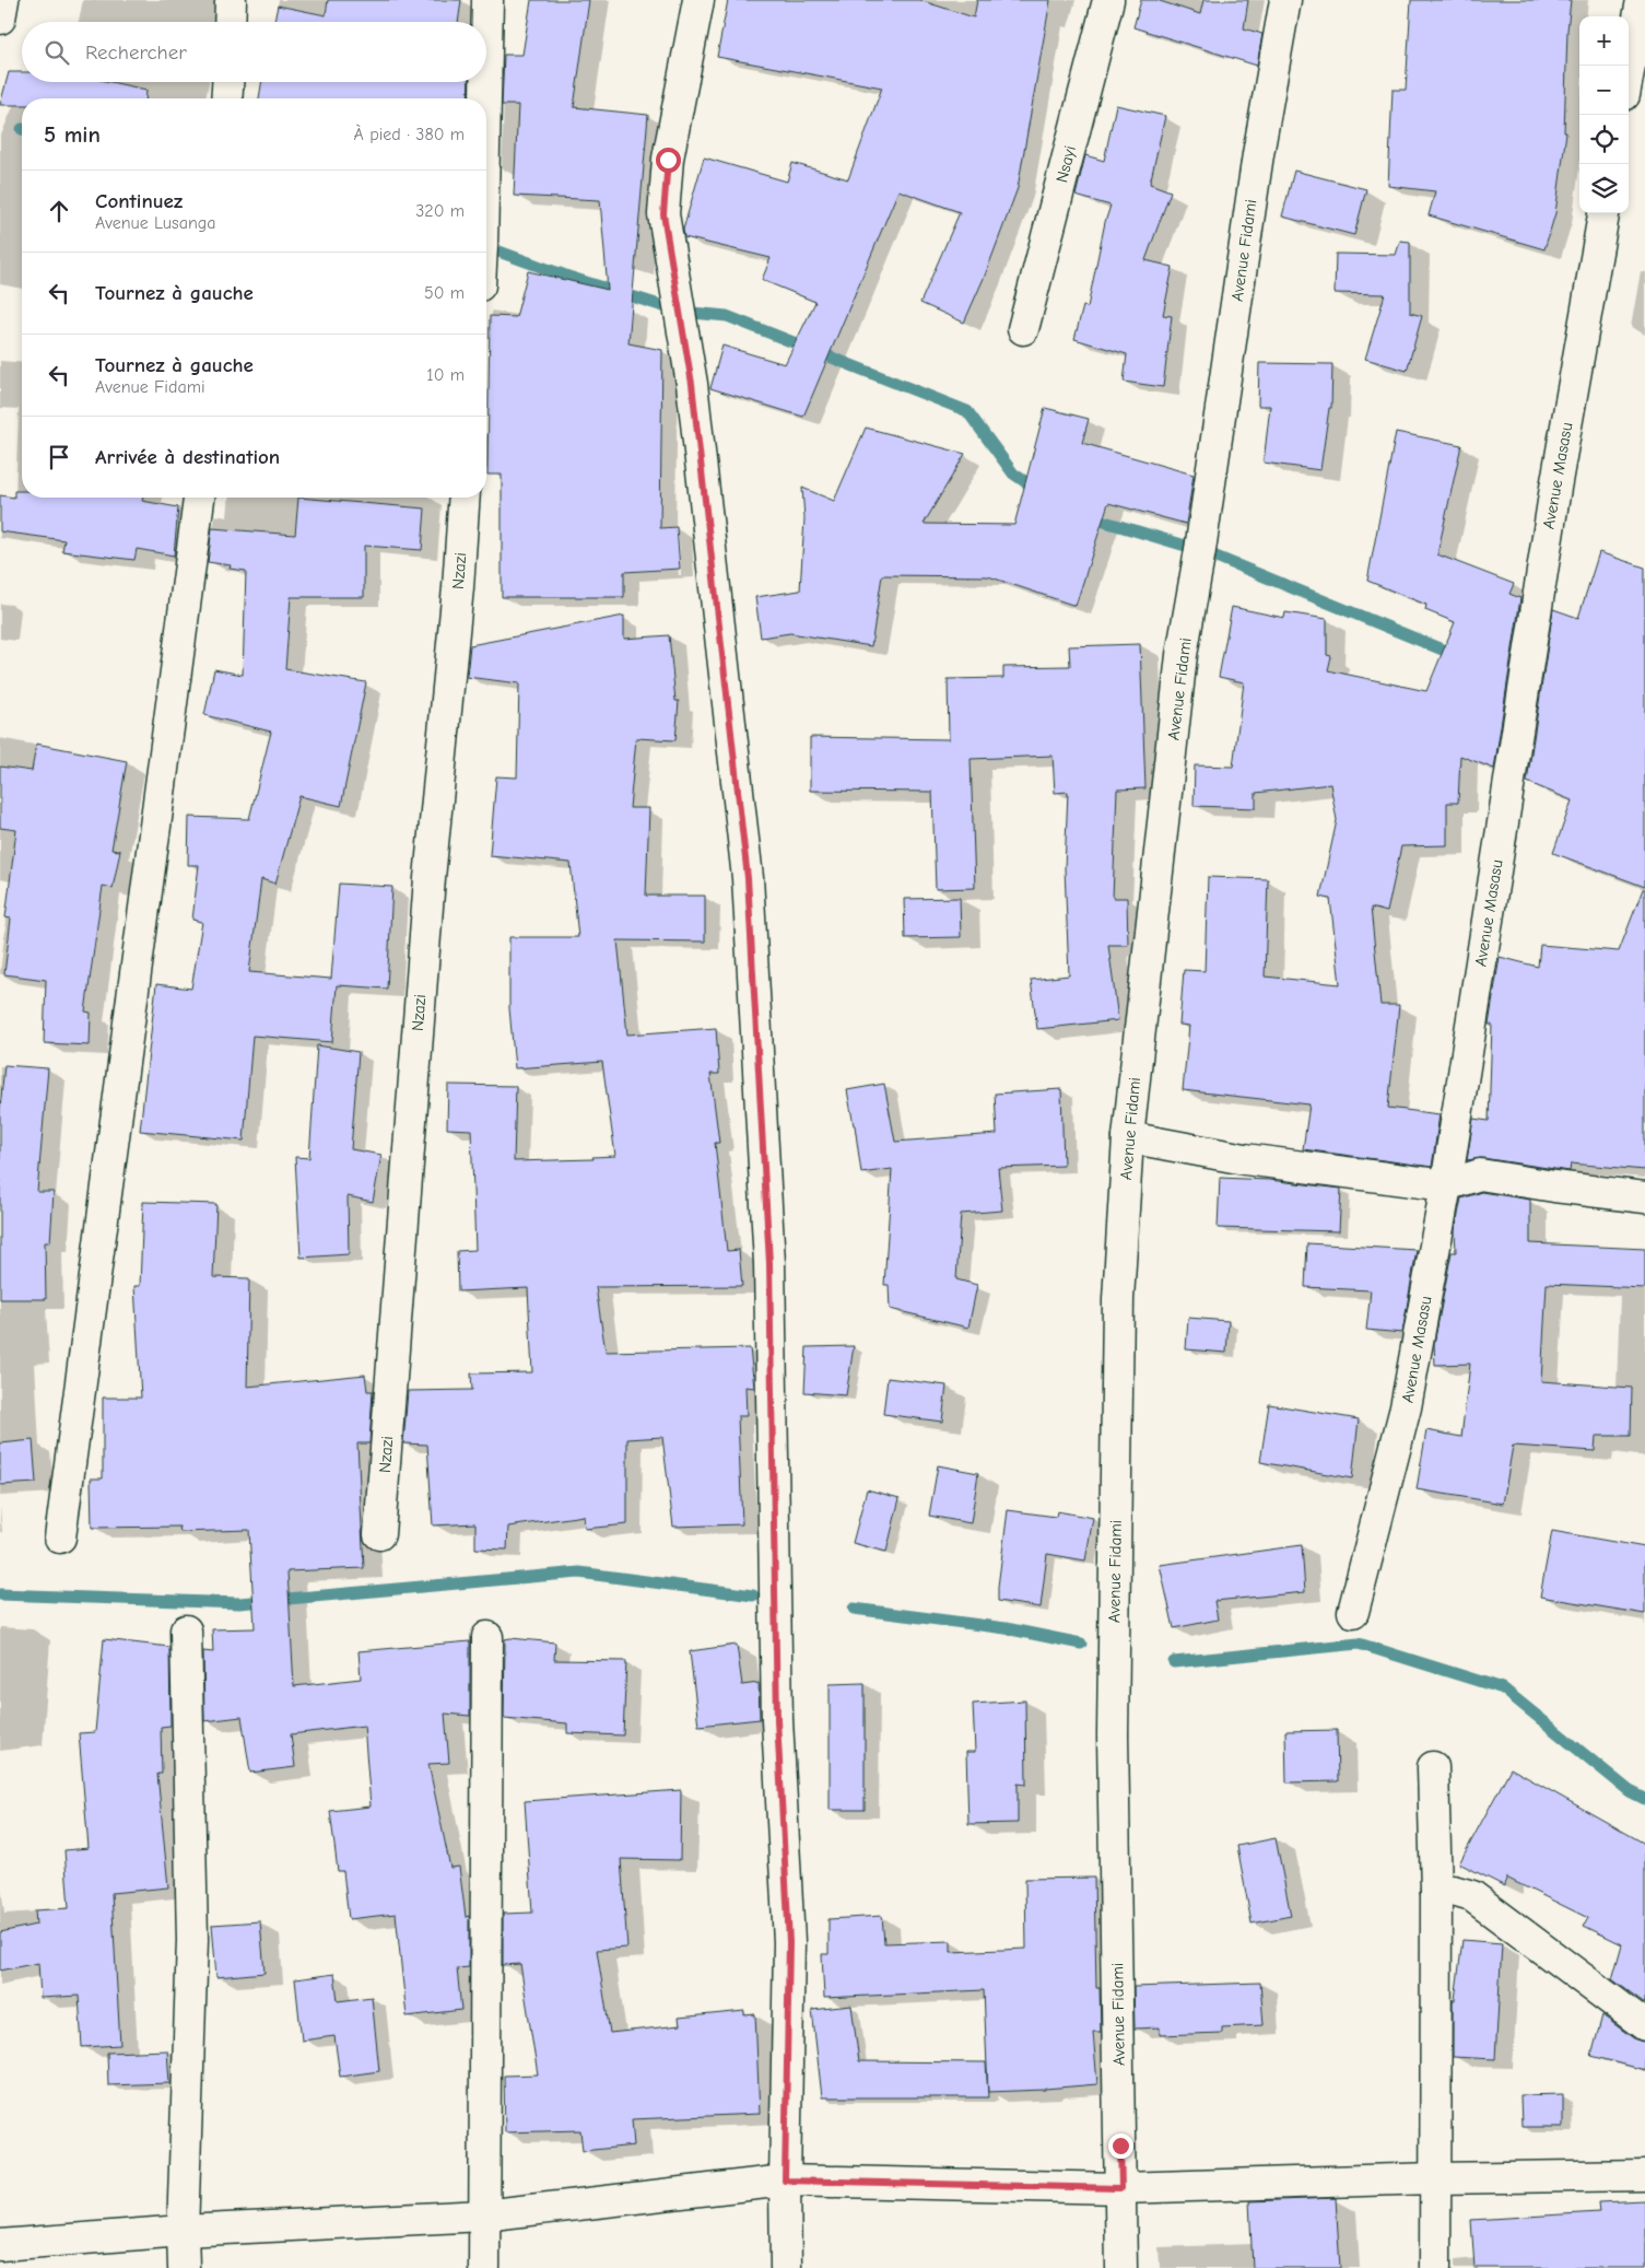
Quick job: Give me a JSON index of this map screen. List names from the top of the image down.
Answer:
{
  "streets": {
    "street": [
      "Nsayi",
      "Avenue Fidami",
      "Avenue Masasu",
      "Nzazi"
    ]
  },
  "page": {
    "map_buttons": ["+", "−"],
    "search": "Rechercher",
    "heading": ["5 min", "À pied · 380 m"],
    "list": [
      ["Continuez", "Avenue Lusanga", "320 m"],
      ["Tournez à gauche", "50 m"],
      ["Tournez à gauche", "Avenue Fidami", "10 m"],
      "Arrivée à destination"
    ]
  }
}
